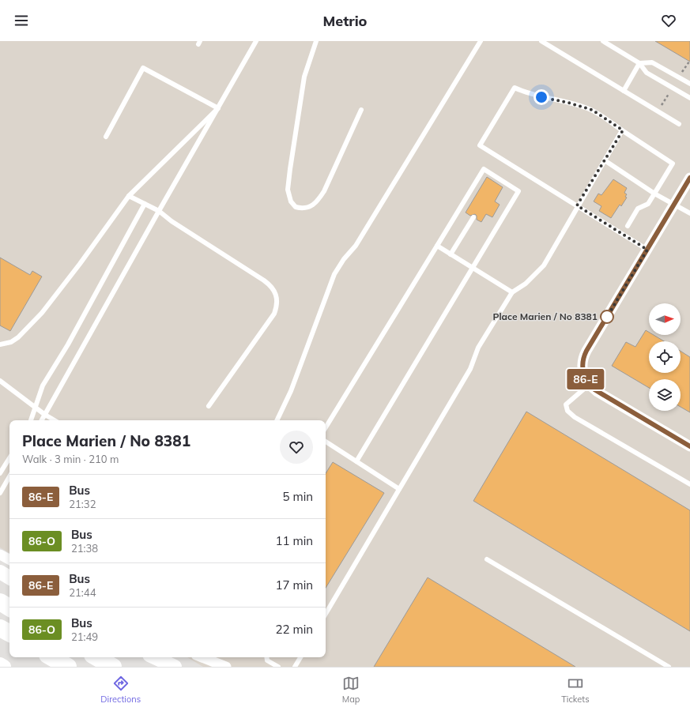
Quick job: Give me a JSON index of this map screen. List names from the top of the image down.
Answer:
{
  "places": ["Place Marien / No 8381"],
  "lines": ["bus line 86-E"],
  "north": "right",
  "page": {
    "header": "Metrio",
    "on_map": "86-E",
    "heading": ["Place Marien / No 8381", "Walk · 3 min · 210 m"],
    "list": [
      {
        "mark": "86-E",
        "name": "Bus",
        "note": "21:32",
        "value": "5 min"
      },
      {
        "mark": "86-O",
        "name": "Bus",
        "note": "21:38",
        "value": "11 min"
      },
      {
        "mark": "86-E",
        "name": "Bus",
        "note": "21:44",
        "value": "17 min"
      },
      {
        "mark": "86-O",
        "name": "Bus",
        "note": "21:49",
        "value": "22 min"
      }
    ],
    "tabs": ["Directions", "Map", "Tickets"]
  }
}
